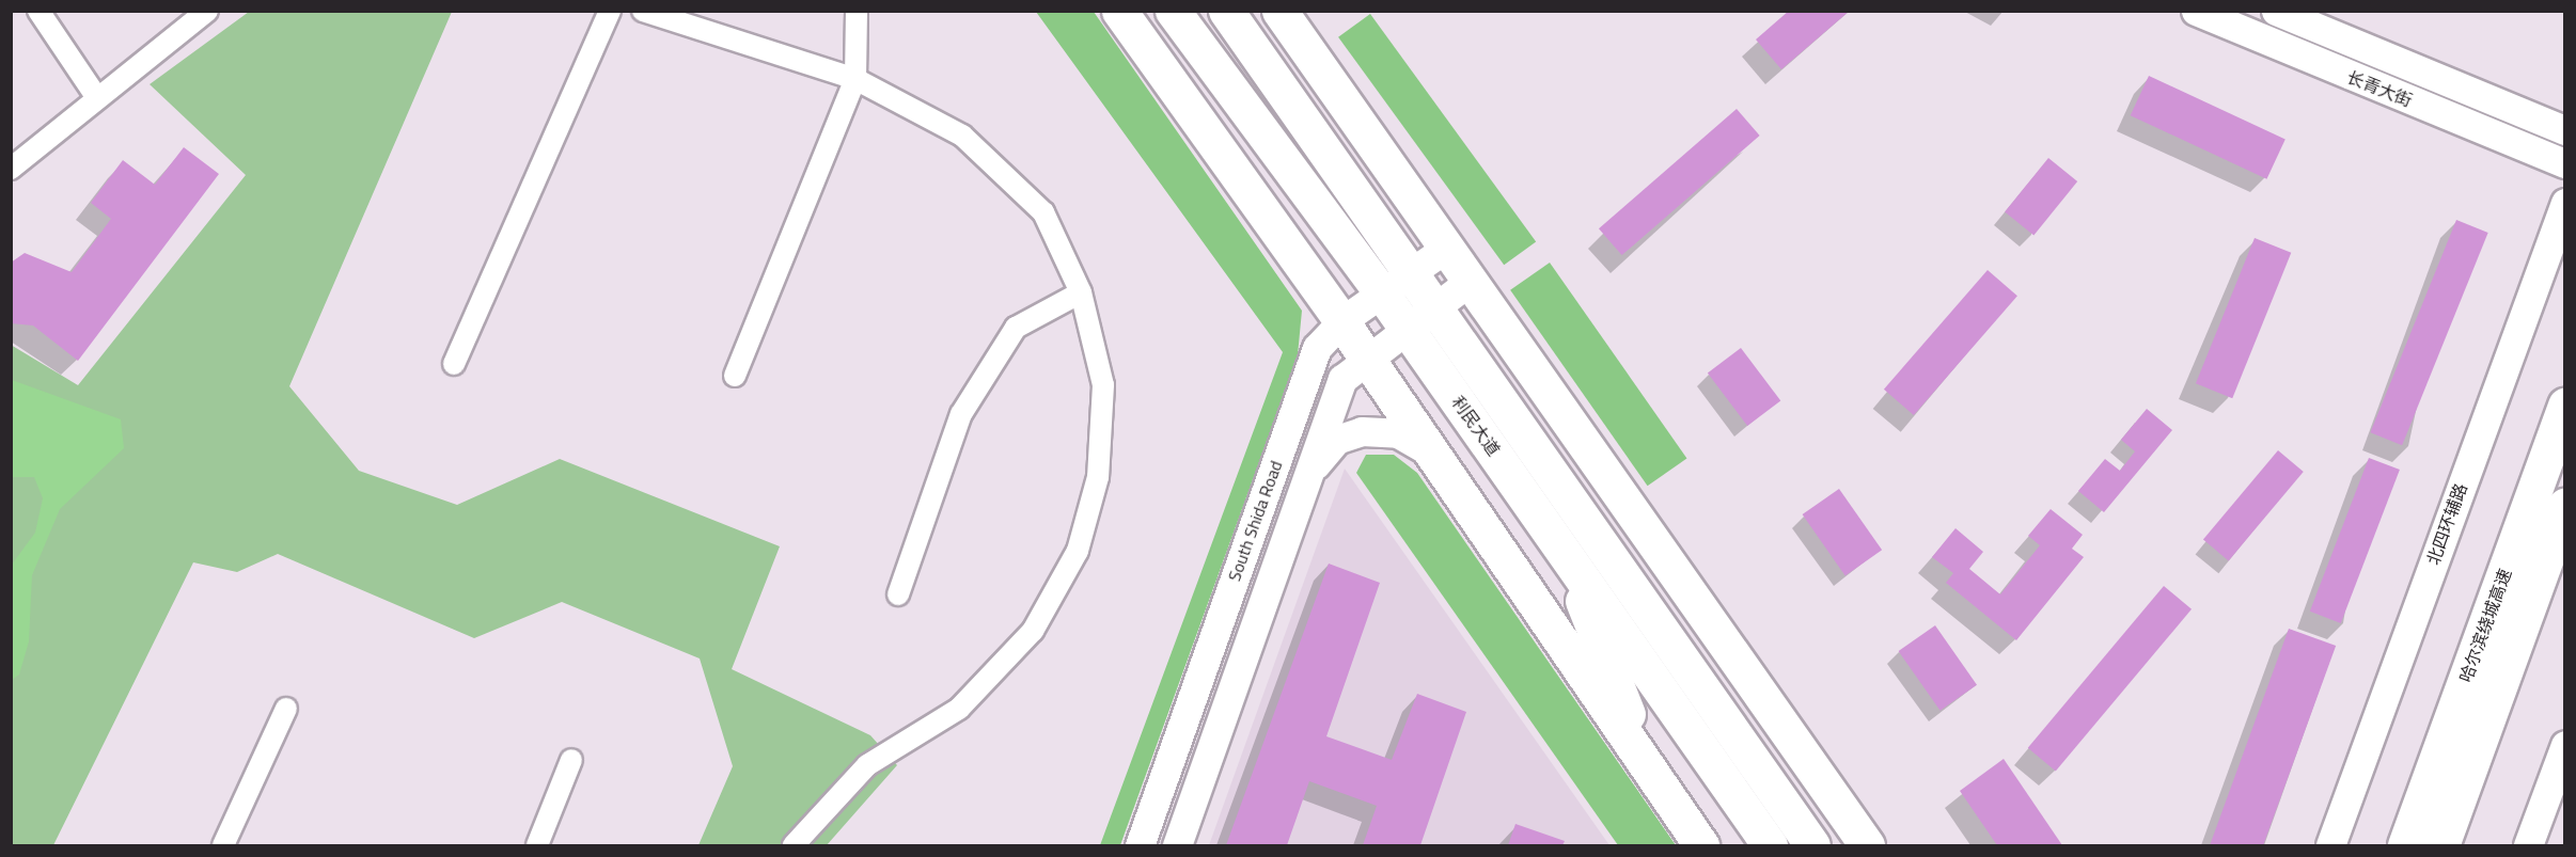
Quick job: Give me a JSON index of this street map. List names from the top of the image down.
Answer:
{
  "streets": {
    "highway": ["利民大道", "哈尔滨绕城高速"],
    "main road": ["长青大街", "South Shida Road", "北四环辅路"]
  },
  "crossings": [
    ["利民大道", "South Shida Road"]
  ]
}
